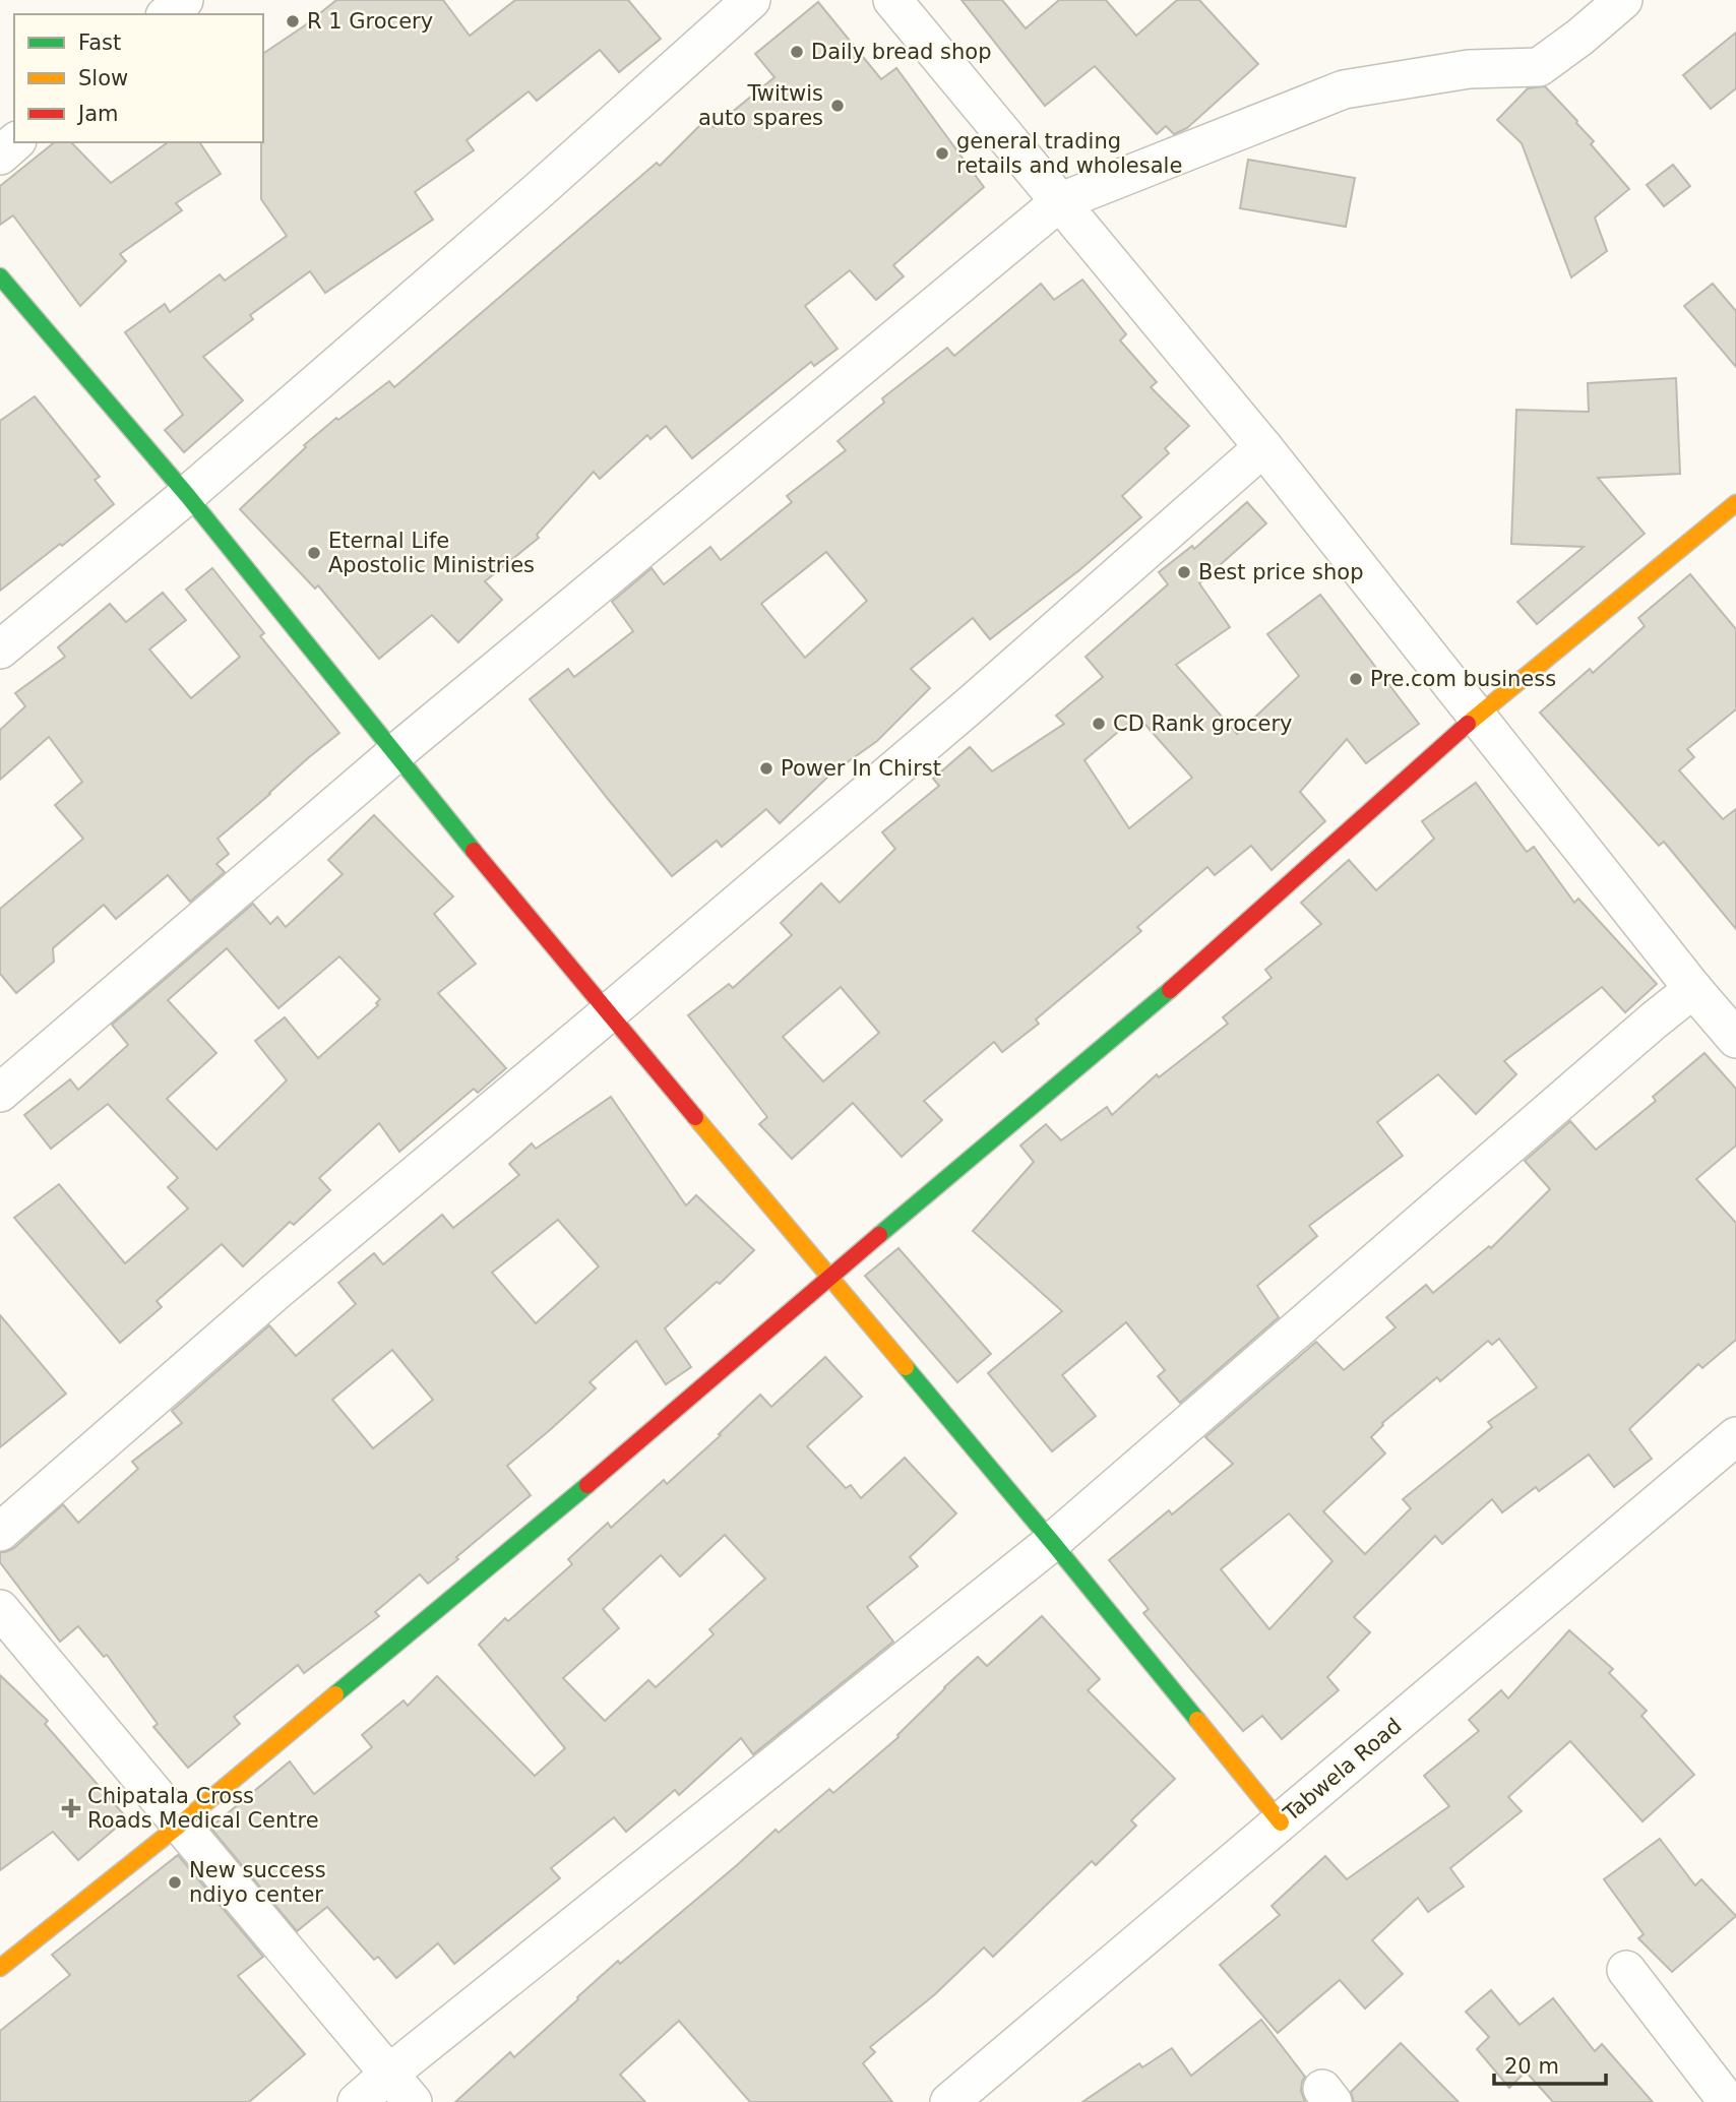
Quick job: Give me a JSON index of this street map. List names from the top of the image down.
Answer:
{
  "streets": {
    "street": ["Tabwela Road"]
  },
  "places": {
    "other": [
      "R 1 Grocery",
      "Daily bread shop",
      "Twitwis auto spares",
      "general trading retails and wholesale",
      "Eternal Life Apostolic Ministries",
      "Best price shop",
      "Pre.com business",
      "CD Rank grocery",
      "Power In Chirst",
      "New success ndiyo center"
    ],
    "health": ["Chipatala Cross Roads Medical Centre"]
  },
  "legend": ["Fast", "Slow", "Jam"],
  "scale_bar": "20 m"
}
